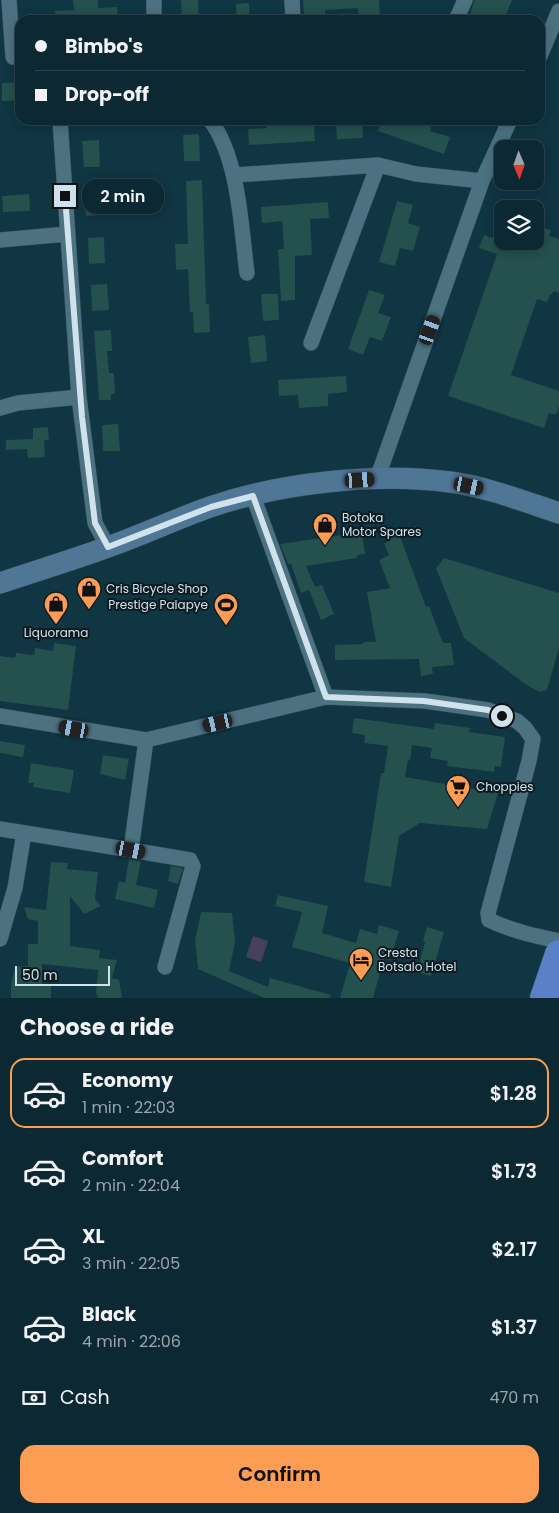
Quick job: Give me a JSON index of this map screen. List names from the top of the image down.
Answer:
{
  "places": {
    "shop": ["Botoka Motor Spares", "Cris Bicycle Shop", "Liquorama"],
    "sports": ["Prestige Palapye"],
    "supermarket": ["Choppies"],
    "hotel": ["Cresta Botsalo Hotel"]
  },
  "scale_bar": "50 m",
  "north": "bottom",
  "page": {
    "banner": ["Bimbo's", "Drop-off"],
    "bubble": "2 min",
    "scale": "50 m",
    "heading": "Choose a ride",
    "list": [
      {
        "name": "Economy",
        "note": "1 min · 22:03",
        "value": "$1.28"
      },
      {
        "name": "Comfort",
        "note": "2 min · 22:04",
        "value": "$1.73"
      },
      {
        "name": "XL",
        "note": "3 min · 22:05",
        "value": "$2.17"
      },
      {
        "name": "Black",
        "note": "4 min · 22:06",
        "value": "$1.37"
      }
    ],
    "pay": ["Cash", "470 m"],
    "buttons": "Confirm"
  }
}
